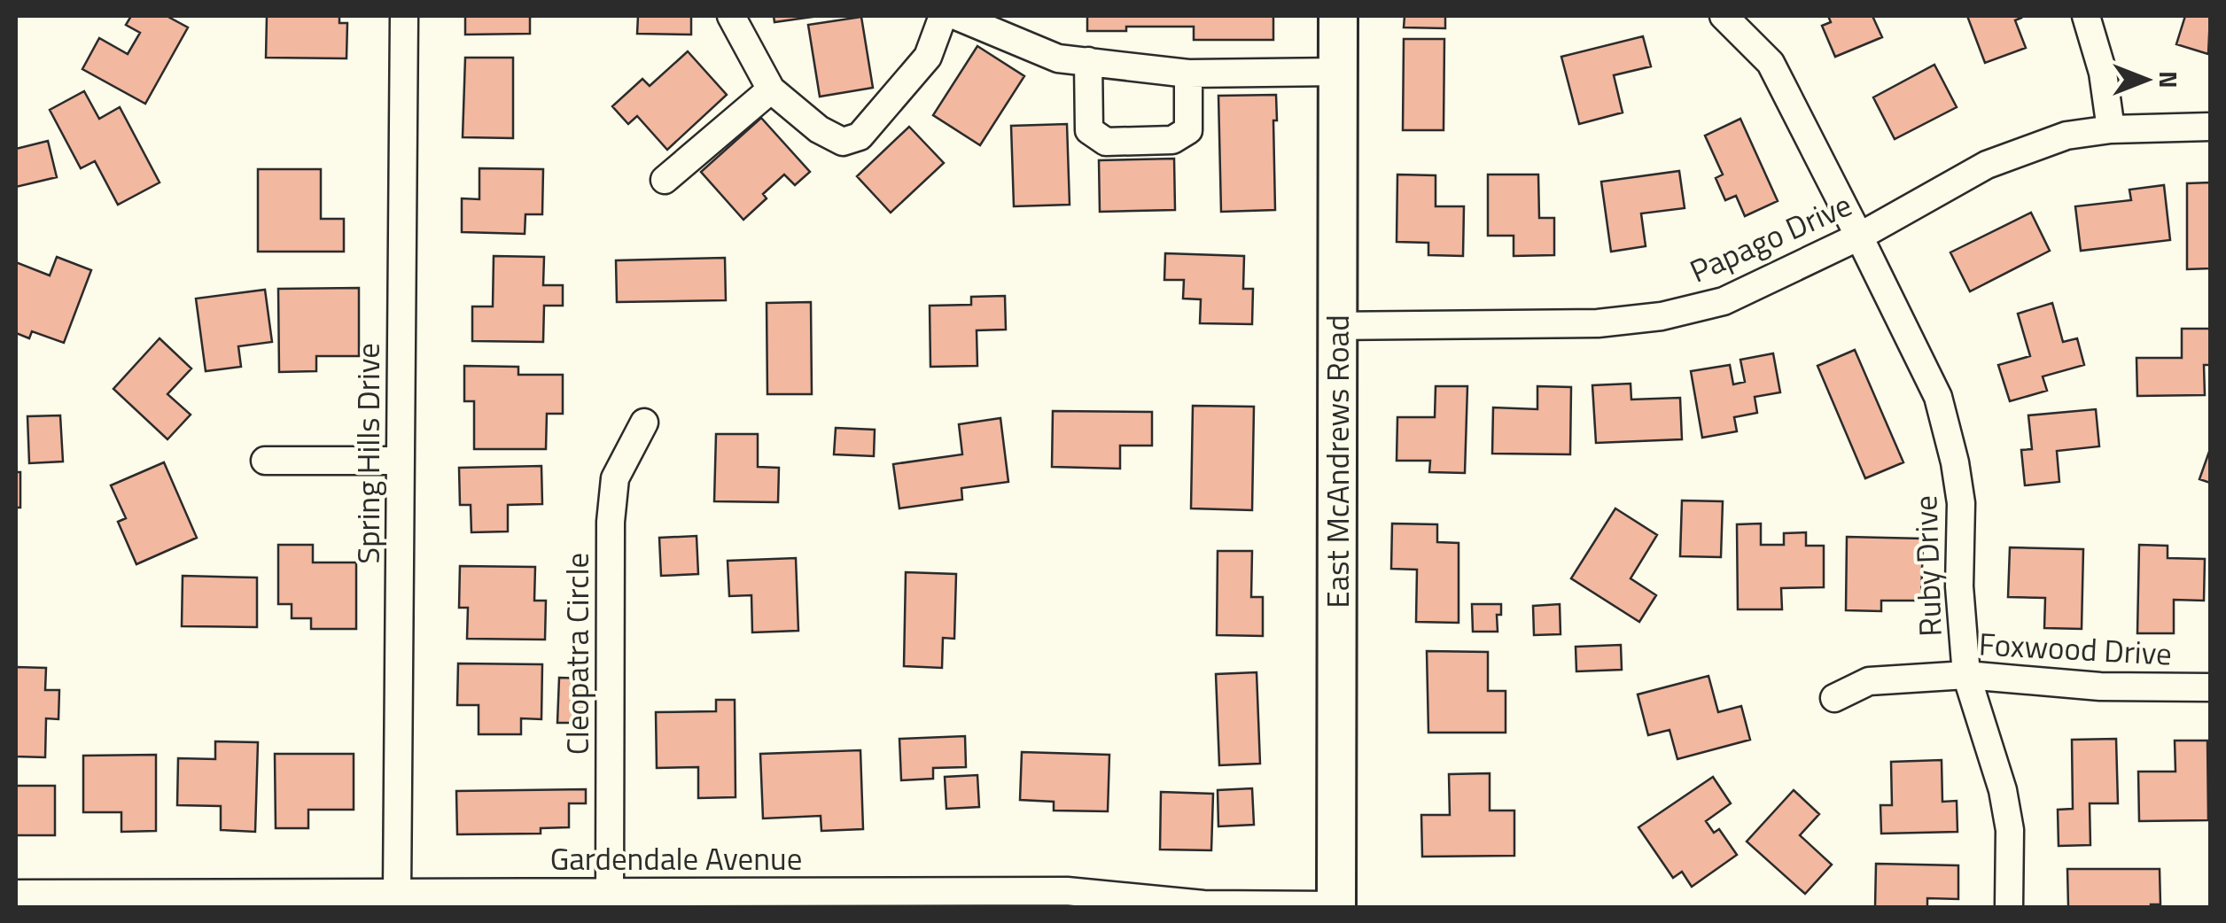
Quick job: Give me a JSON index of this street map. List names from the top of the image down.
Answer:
{
  "streets": {
    "main road": ["East McAndrews Road"],
    "street": [
      "Papago Drive",
      "Spring Hills Drive",
      "Ruby Drive",
      "Foxwood Drive",
      "Cleopatra Circle",
      "Gardendale Avenue"
    ]
  },
  "crossings": [
    ["Papago Drive", "East McAndrews Road"],
    ["Papago Drive", "Ruby Drive"],
    ["Spring Hills Drive", "Gardendale Avenue"],
    ["East McAndrews Road", "Gardendale Avenue"],
    ["Ruby Drive", "Foxwood Drive"],
    ["Cleopatra Circle", "Gardendale Avenue"]
  ],
  "north": "right"
}
